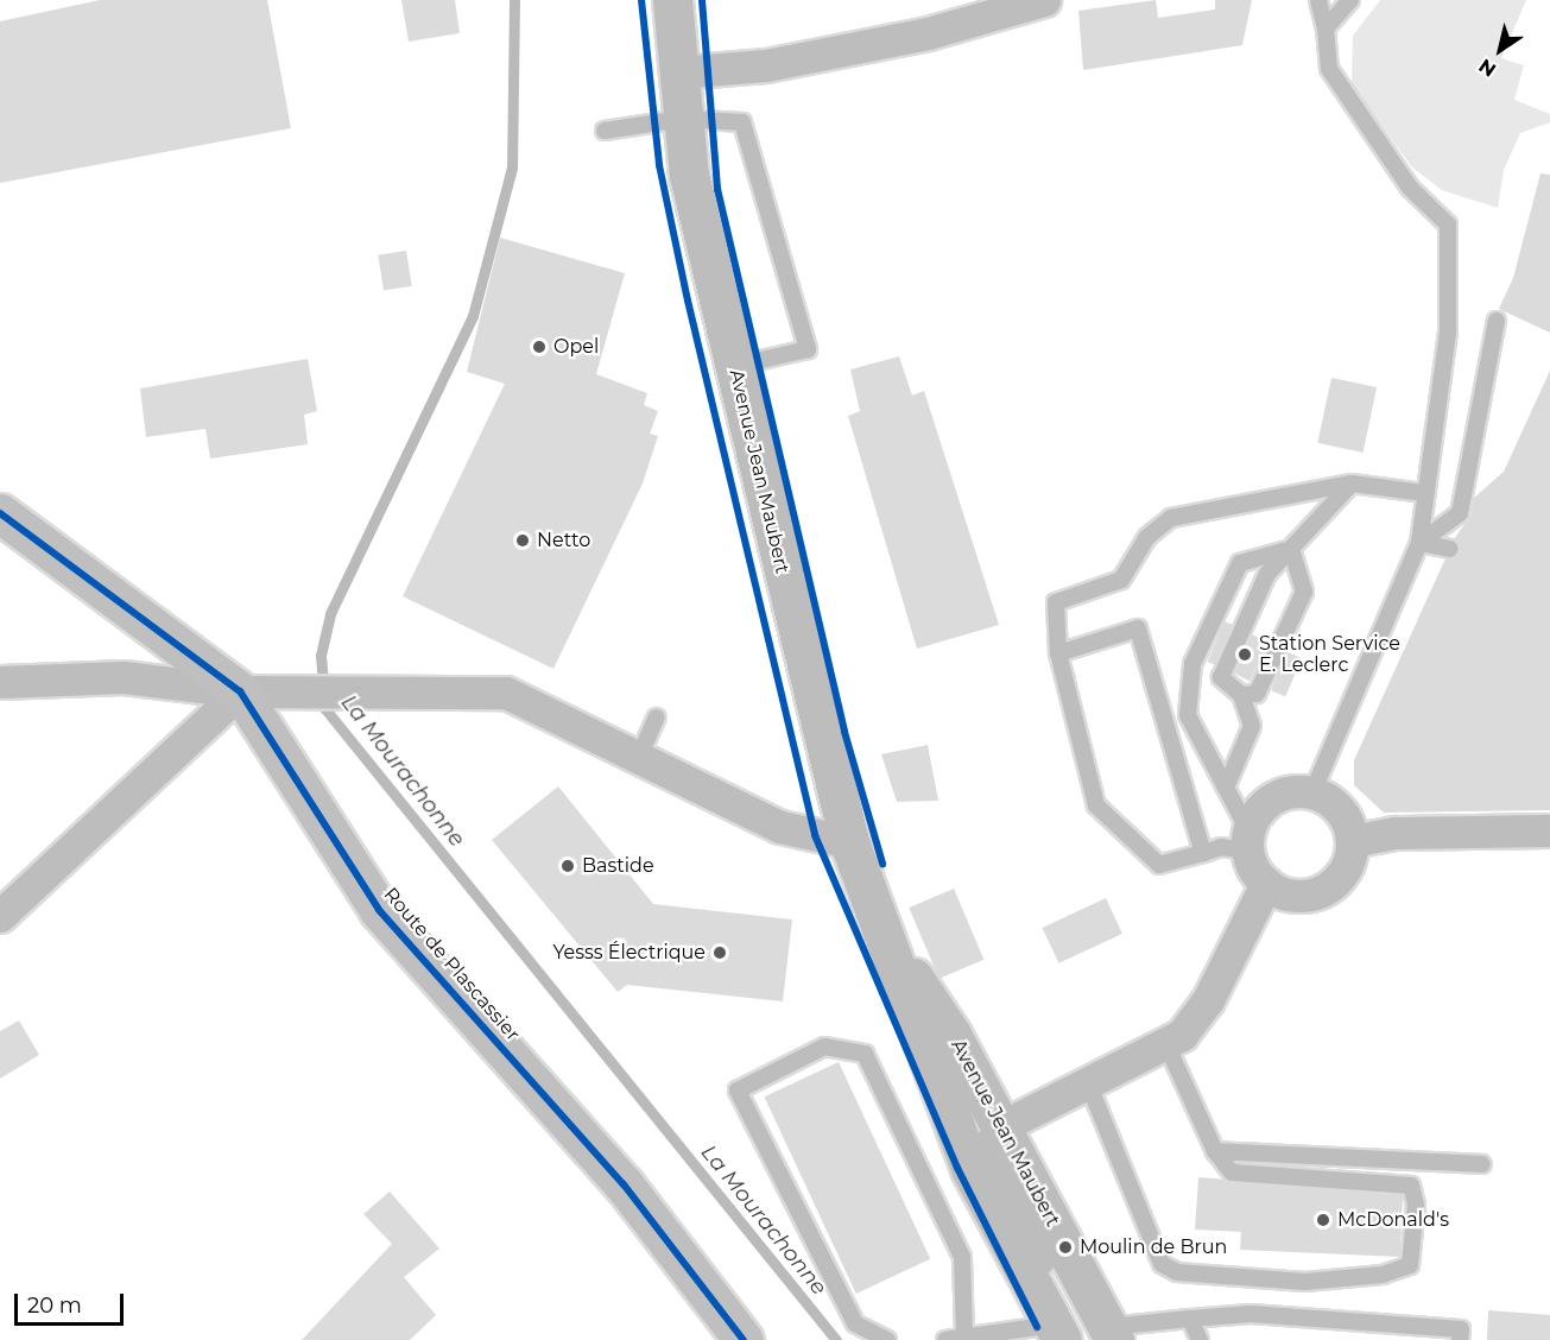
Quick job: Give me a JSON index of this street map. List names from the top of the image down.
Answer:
{
  "streets": {
    "main road": ["Avenue Jean Maubert"],
    "street": ["Route de Plascassier"]
  },
  "water": ["La Mourachonne"],
  "places": [
    "Opel",
    "Netto",
    "Station Service E. Leclerc",
    "Bastide",
    "Yesss Électrique",
    "McDonald's",
    "Moulin de Brun"
  ],
  "scale_bar": "20 m",
  "north": "bottom left"
}
